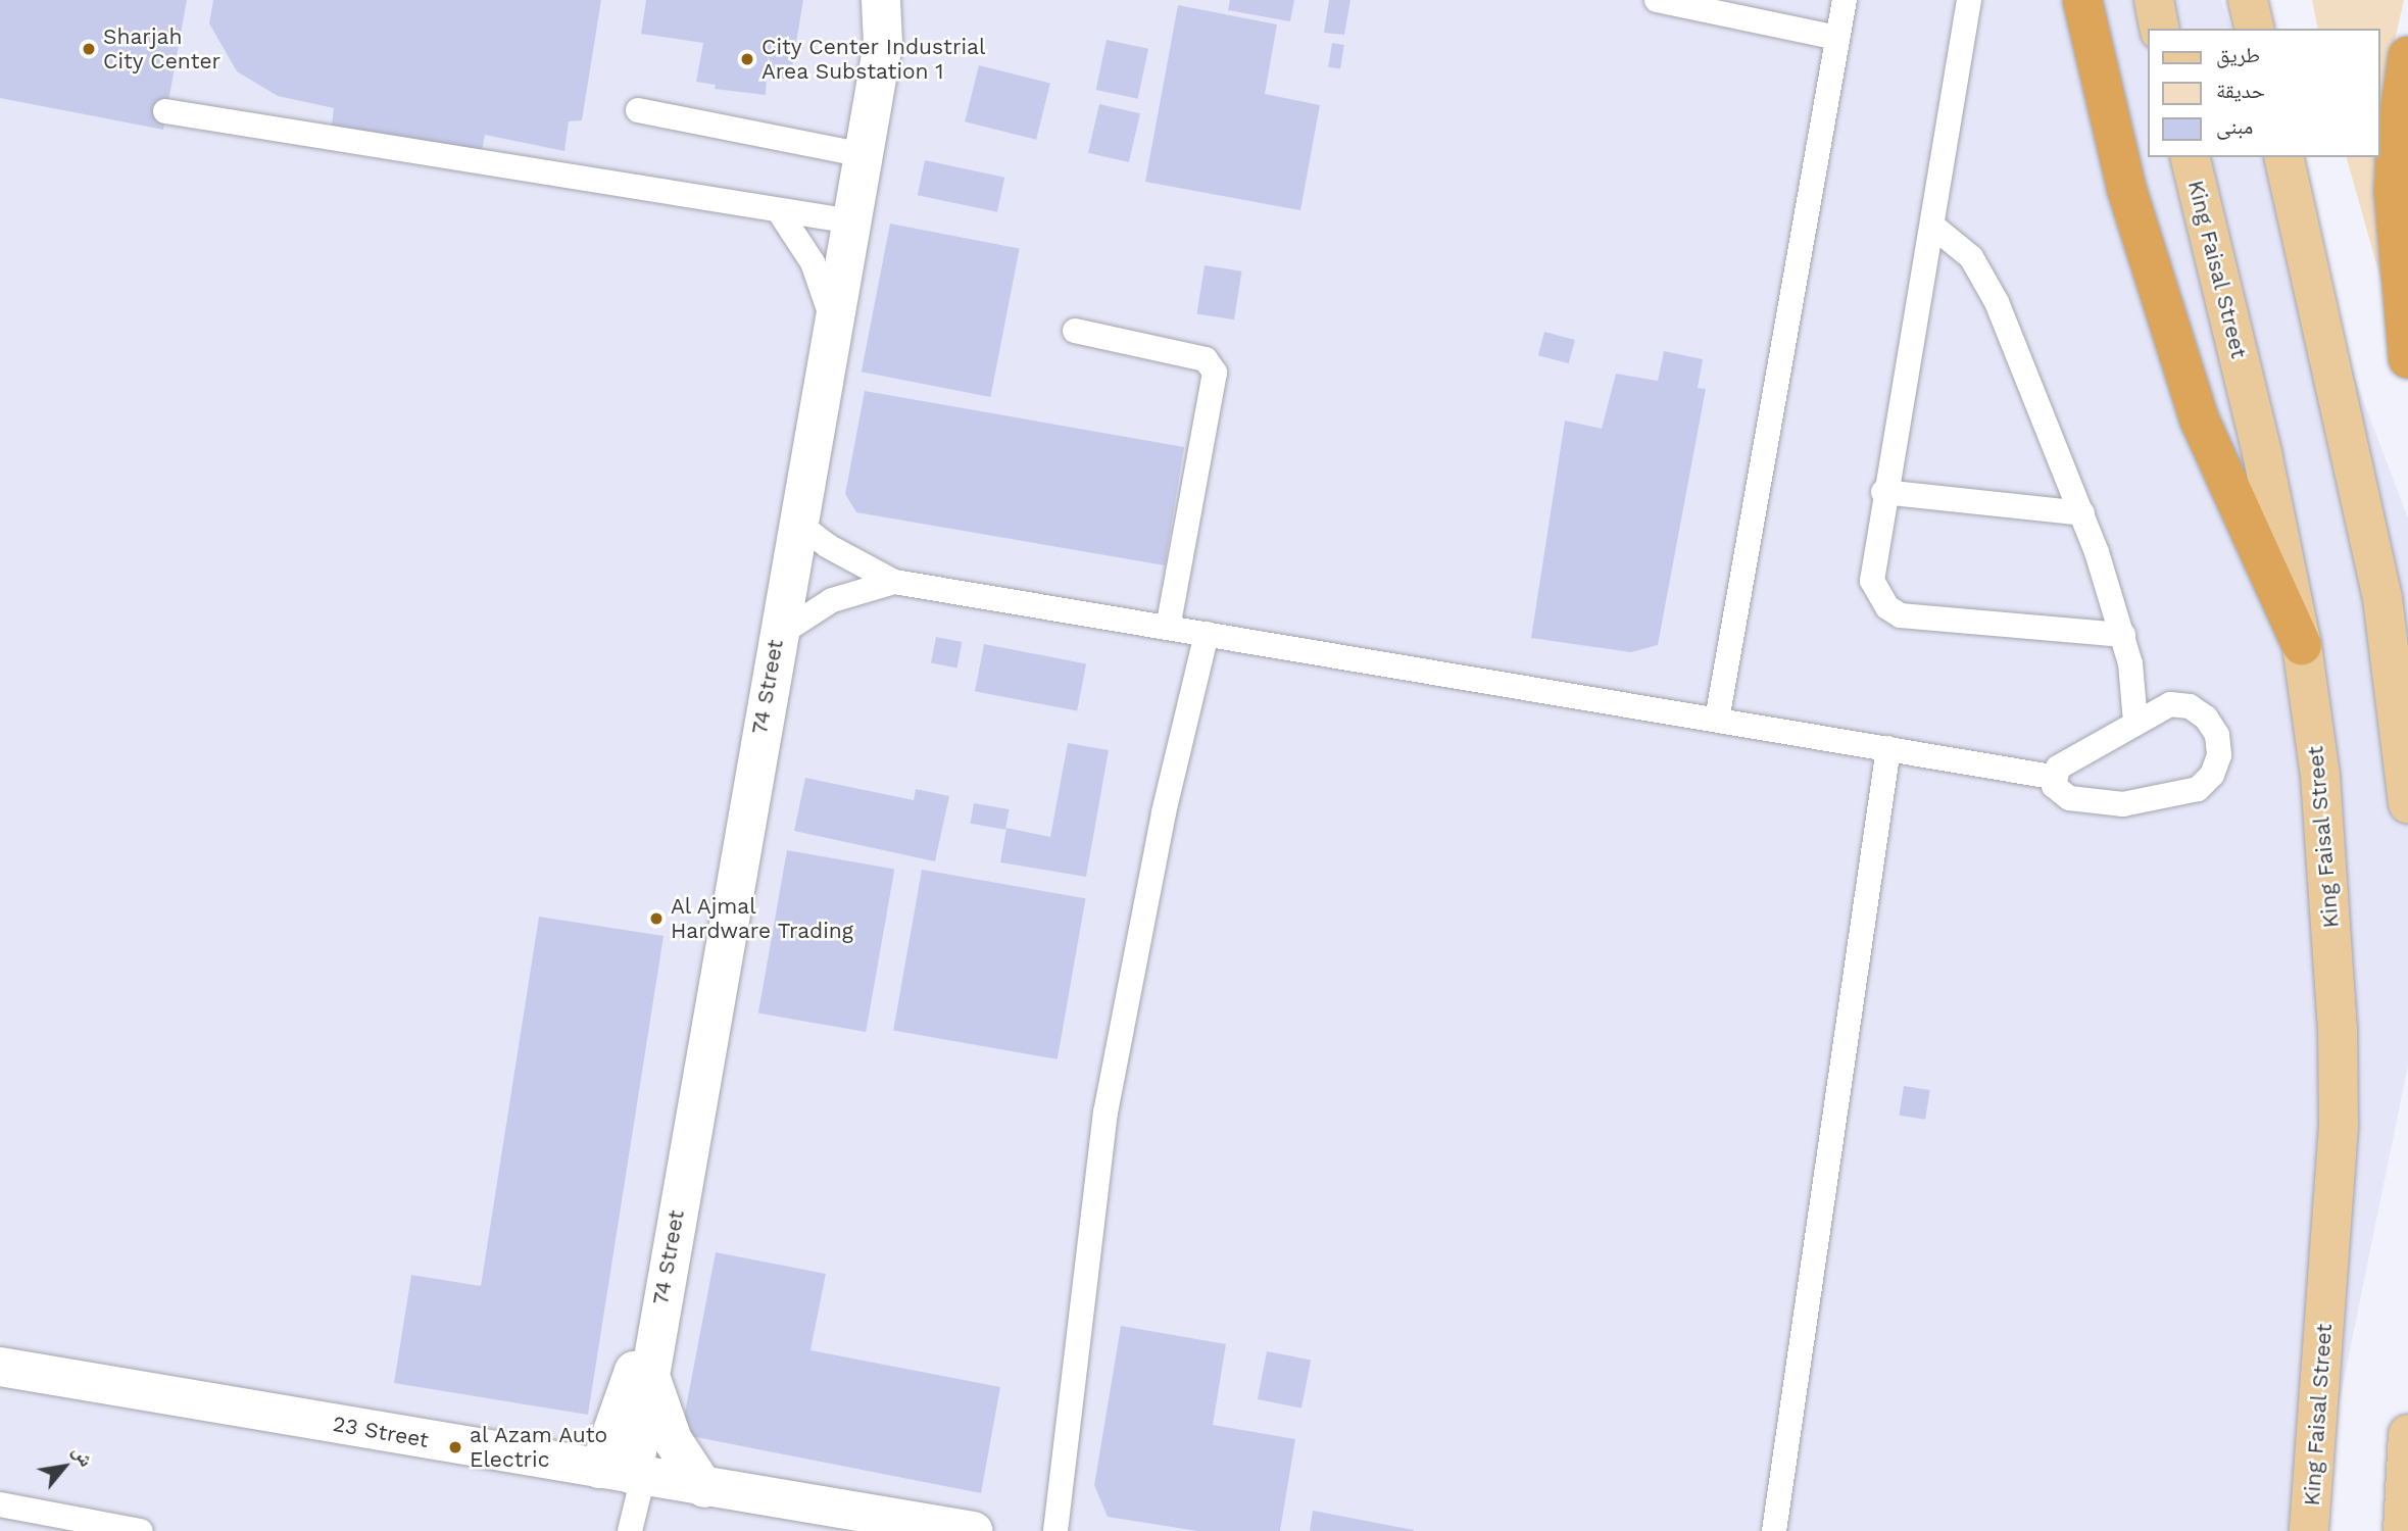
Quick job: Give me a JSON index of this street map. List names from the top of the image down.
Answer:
{
  "streets": {
    "main road": ["King Faisal Street"],
    "street": ["74 Street", "23 Street"]
  },
  "crossings": [
    ["74 Street", "23 Street"]
  ],
  "places": [
    "Sharjah City Center",
    "City Center Industrial Area Substation 1",
    "Al Ajmal Hardware Trading",
    "al Azam Auto Electric"
  ],
  "legend": ["طريق", "حديقة", "مبنى"],
  "north": "top right"
}
